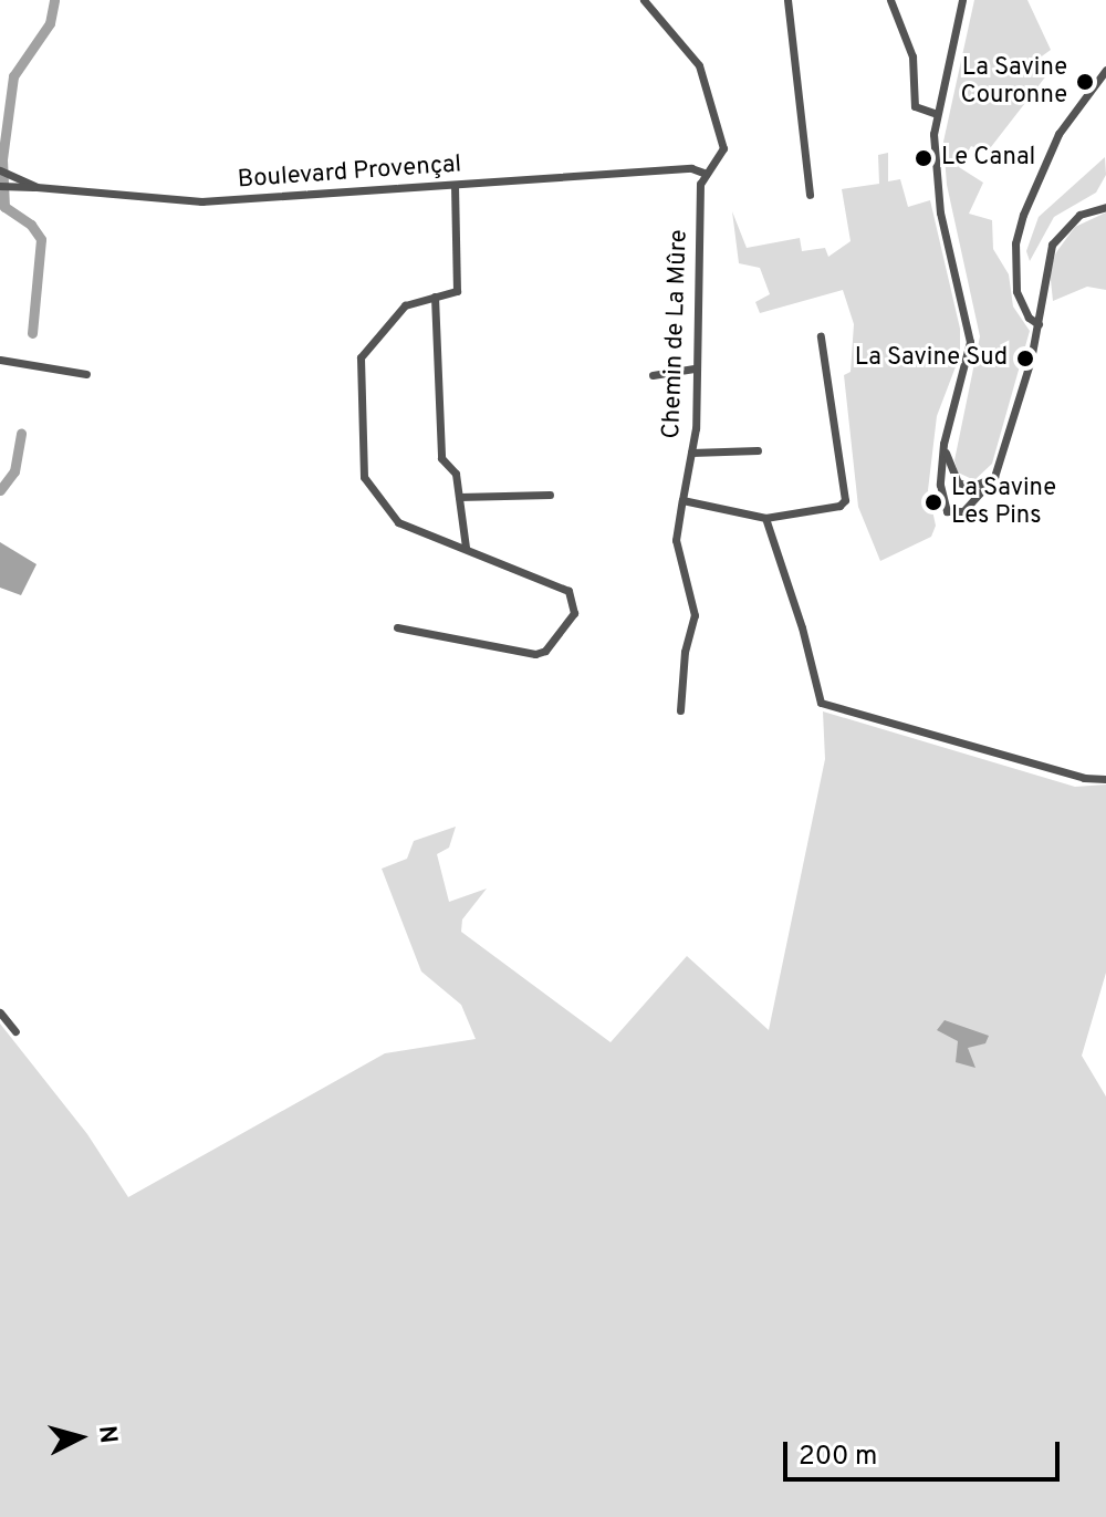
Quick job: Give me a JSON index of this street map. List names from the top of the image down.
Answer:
{
  "streets": {
    "street": ["Boulevard Provençal", "Chemin de La Mûre"]
  },
  "crossings": [
    ["Boulevard Provençal", "Chemin de La Mûre"]
  ],
  "places": [
    "La Savine Couronne",
    "Le Canal",
    "La Savine Sud",
    "La Savine Les Pins"
  ],
  "scale_bar": "200 m",
  "north": "right"
}
